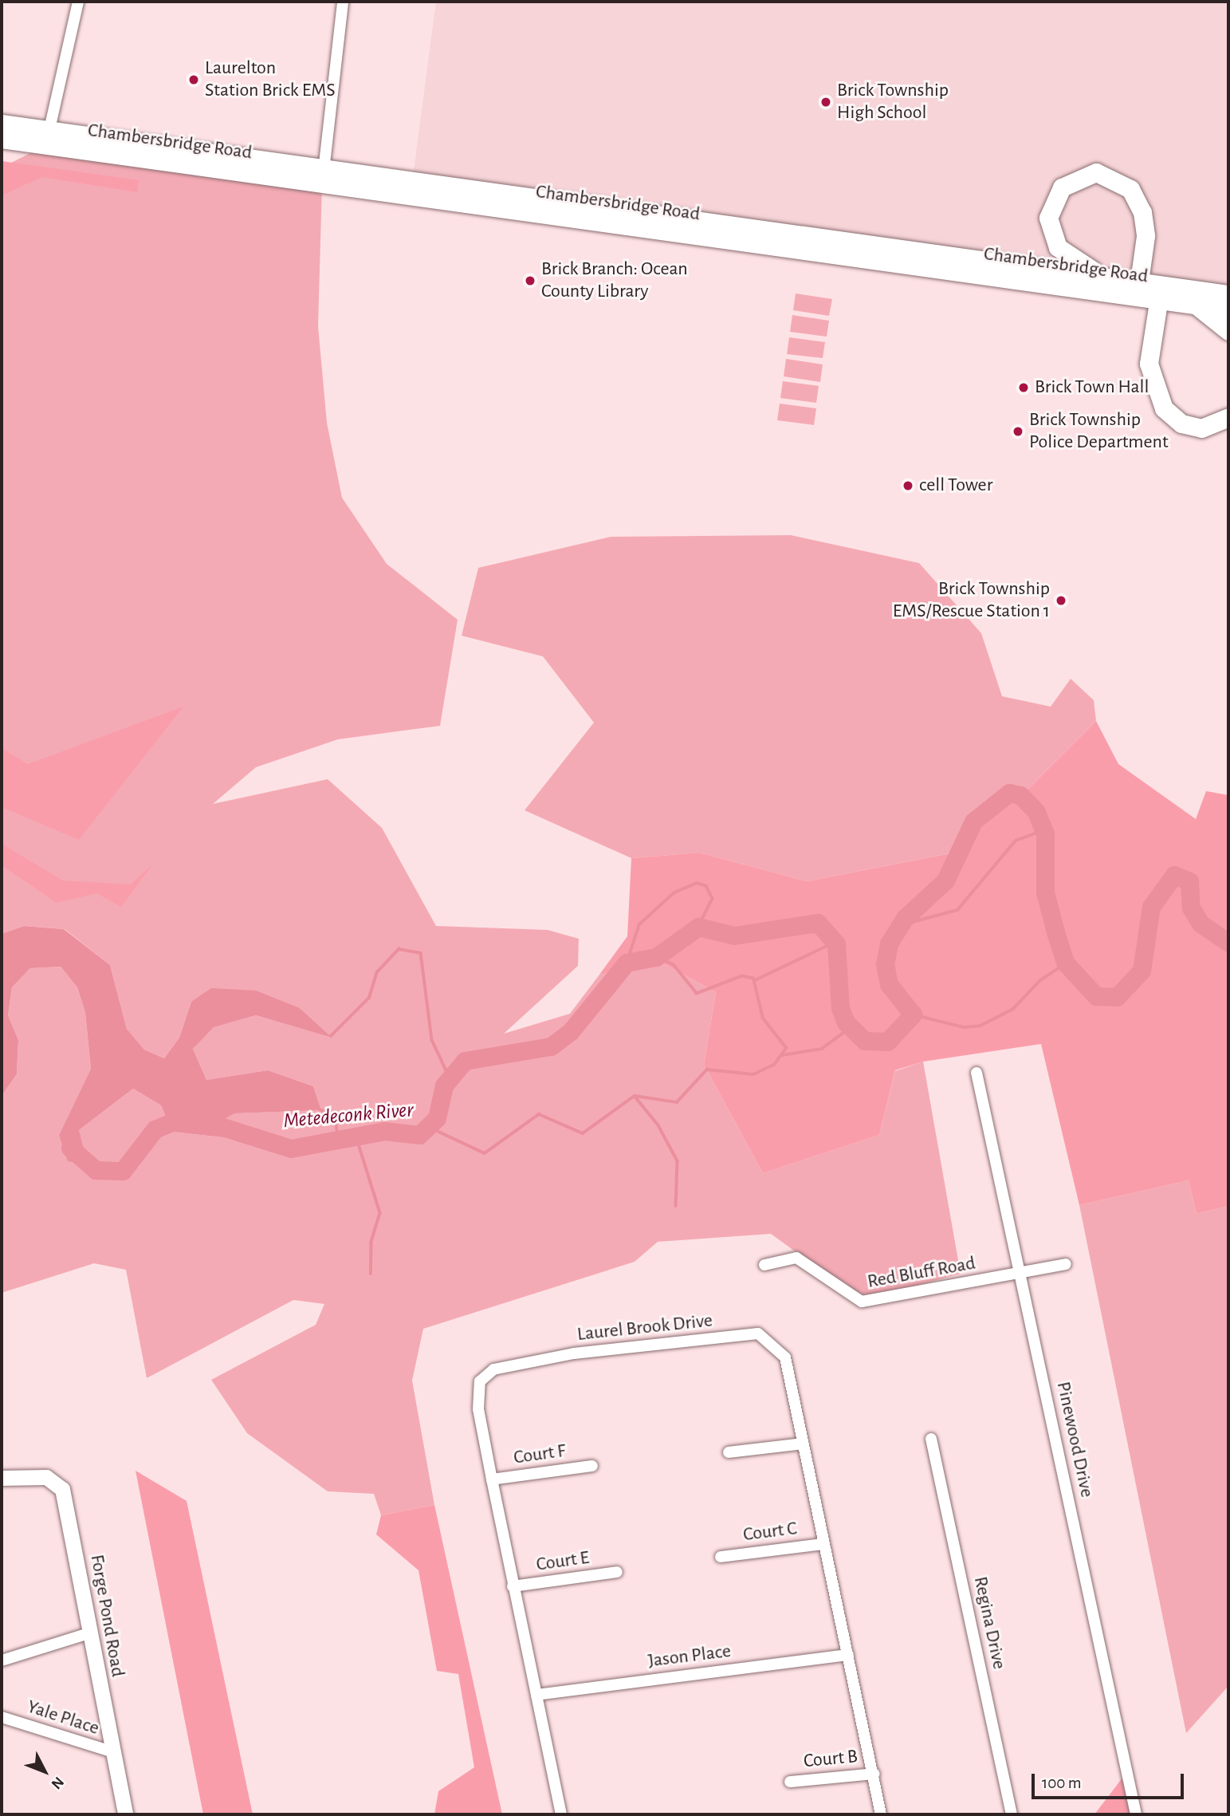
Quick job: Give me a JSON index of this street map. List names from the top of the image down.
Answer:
{
  "streets": {
    "main road": ["Chambersbridge Road"],
    "street": [
      "Red Bluff Road",
      "Laurel Brook Drive",
      "Pinewood Drive",
      "Court F",
      "Court C",
      "Court E",
      "Forge Pond Road",
      "Regina Drive",
      "Jason Place",
      "Yale Place",
      "Court B"
    ]
  },
  "crossings": [
    ["Red Bluff Road", "Pinewood Drive"],
    ["Laurel Brook Drive", "Court F"],
    ["Laurel Brook Drive", "Court C"],
    ["Laurel Brook Drive", "Court E"],
    ["Laurel Brook Drive", "Jason Place"],
    ["Laurel Brook Drive", "Court B"],
    ["Forge Pond Road", "Yale Place"]
  ],
  "water": ["Metedeconk River"],
  "places": [
    "Laurelton Station Brick EMS",
    "Brick Township High School",
    "Brick Branch: Ocean County Library",
    "Brick Town Hall",
    "Brick Township Police Department",
    "cell Tower",
    "Brick Township EMS/Rescue Station 1"
  ],
  "scale_bar": "100 m",
  "north": "bottom right"
}
